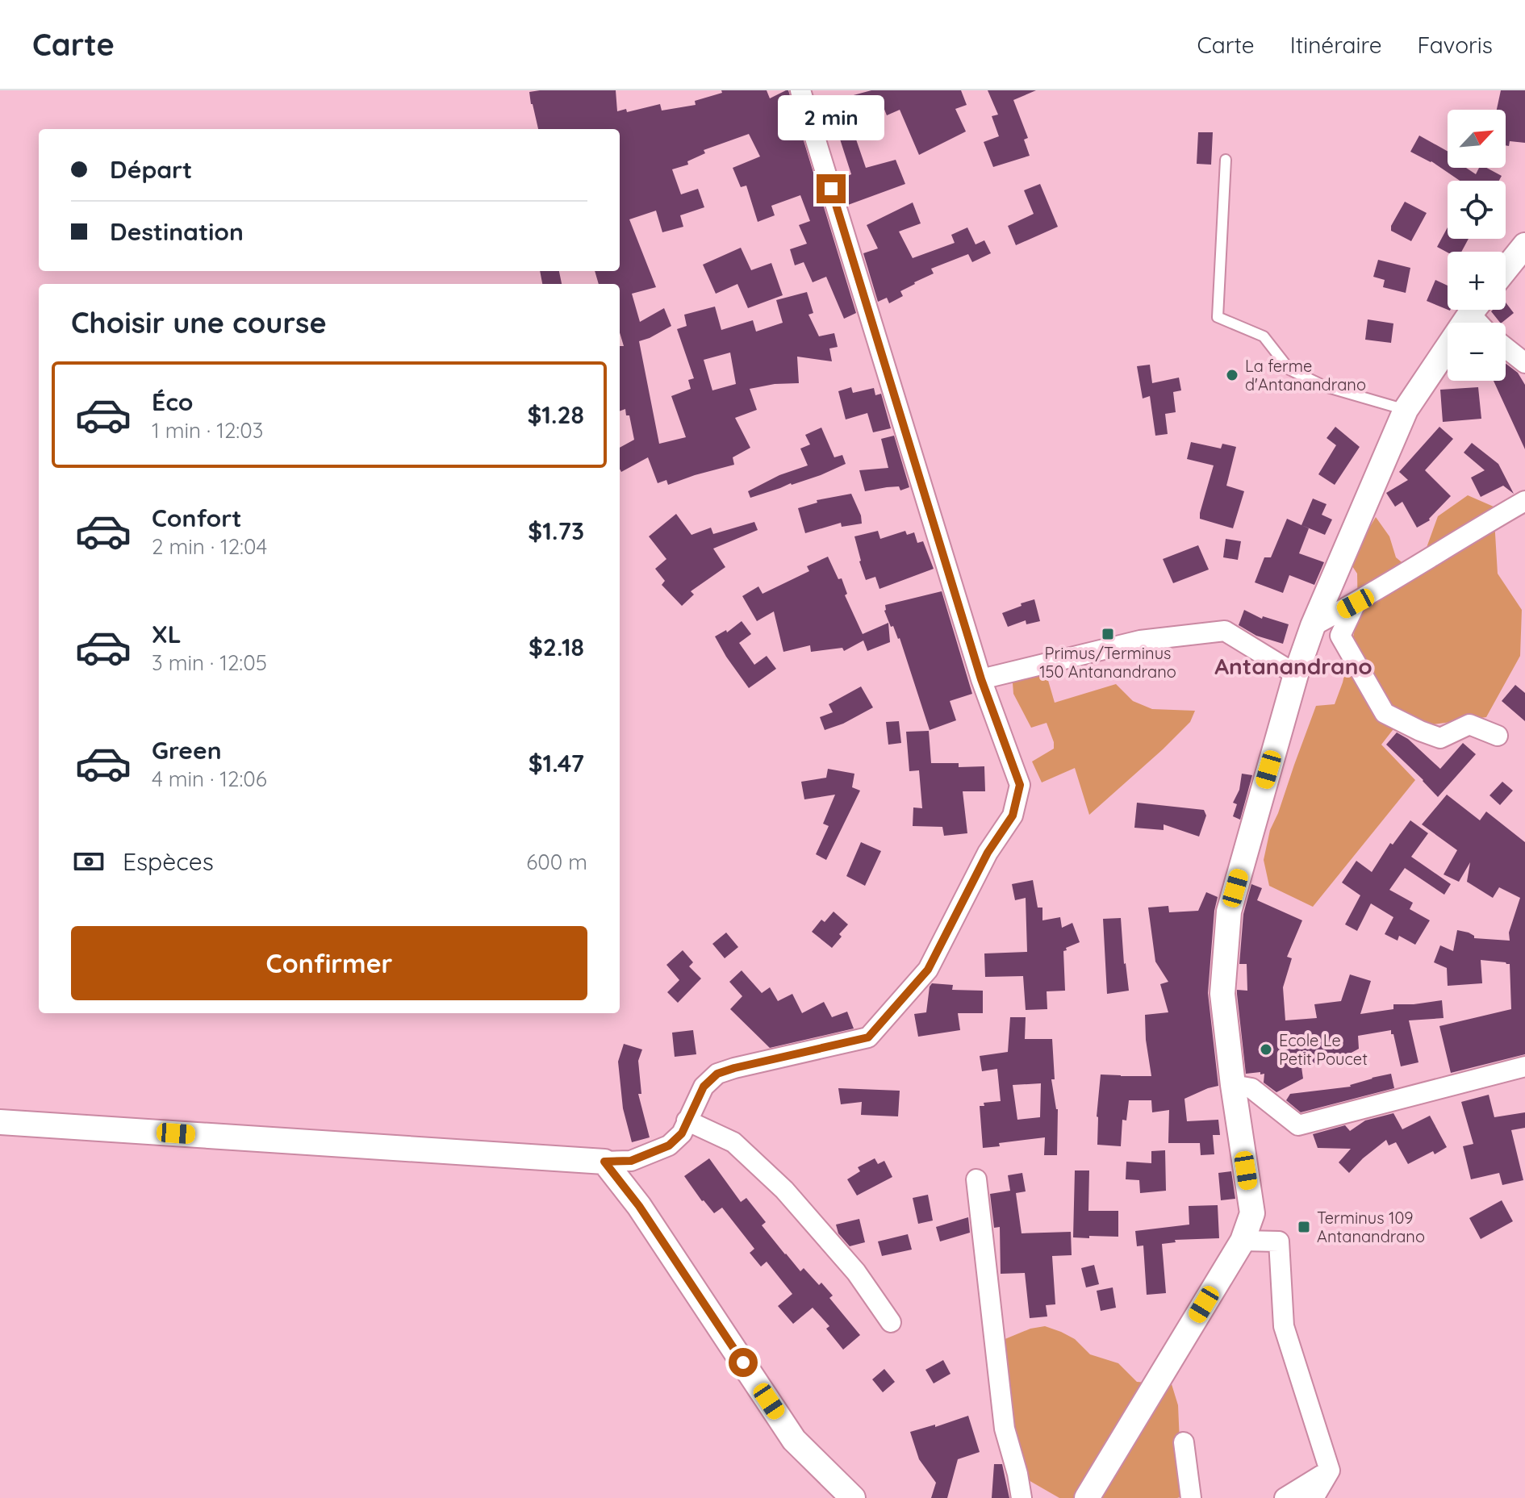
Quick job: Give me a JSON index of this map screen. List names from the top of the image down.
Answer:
{
  "districts": ["Antanandrano"],
  "places": {
    "other": ["La ferme d'Antanandrano", "Ecole Le Petit Poucet"],
    "transit": ["Primus/Terminus 150 Antanandrano", "Terminus 109 Antanandrano"]
  },
  "north": "top right",
  "page": {
    "header": "Carte",
    "nav": ["Carte", "Itinéraire", "Favoris"],
    "bubble": "2 min",
    "map_buttons": ["+", "−"],
    "banner": ["Départ", "Destination"],
    "heading": "Choisir une course",
    "list": [
      {
        "name": "Éco",
        "note": "1 min · 12:03",
        "value": "$1.28"
      },
      {
        "name": "Confort",
        "note": "2 min · 12:04",
        "value": "$1.73"
      },
      {
        "name": "XL",
        "note": "3 min · 12:05",
        "value": "$2.18"
      },
      {
        "name": "Green",
        "note": "4 min · 12:06",
        "value": "$1.47"
      }
    ],
    "pay": ["Espèces", "600 m"],
    "buttons": "Confirmer"
  }
}
